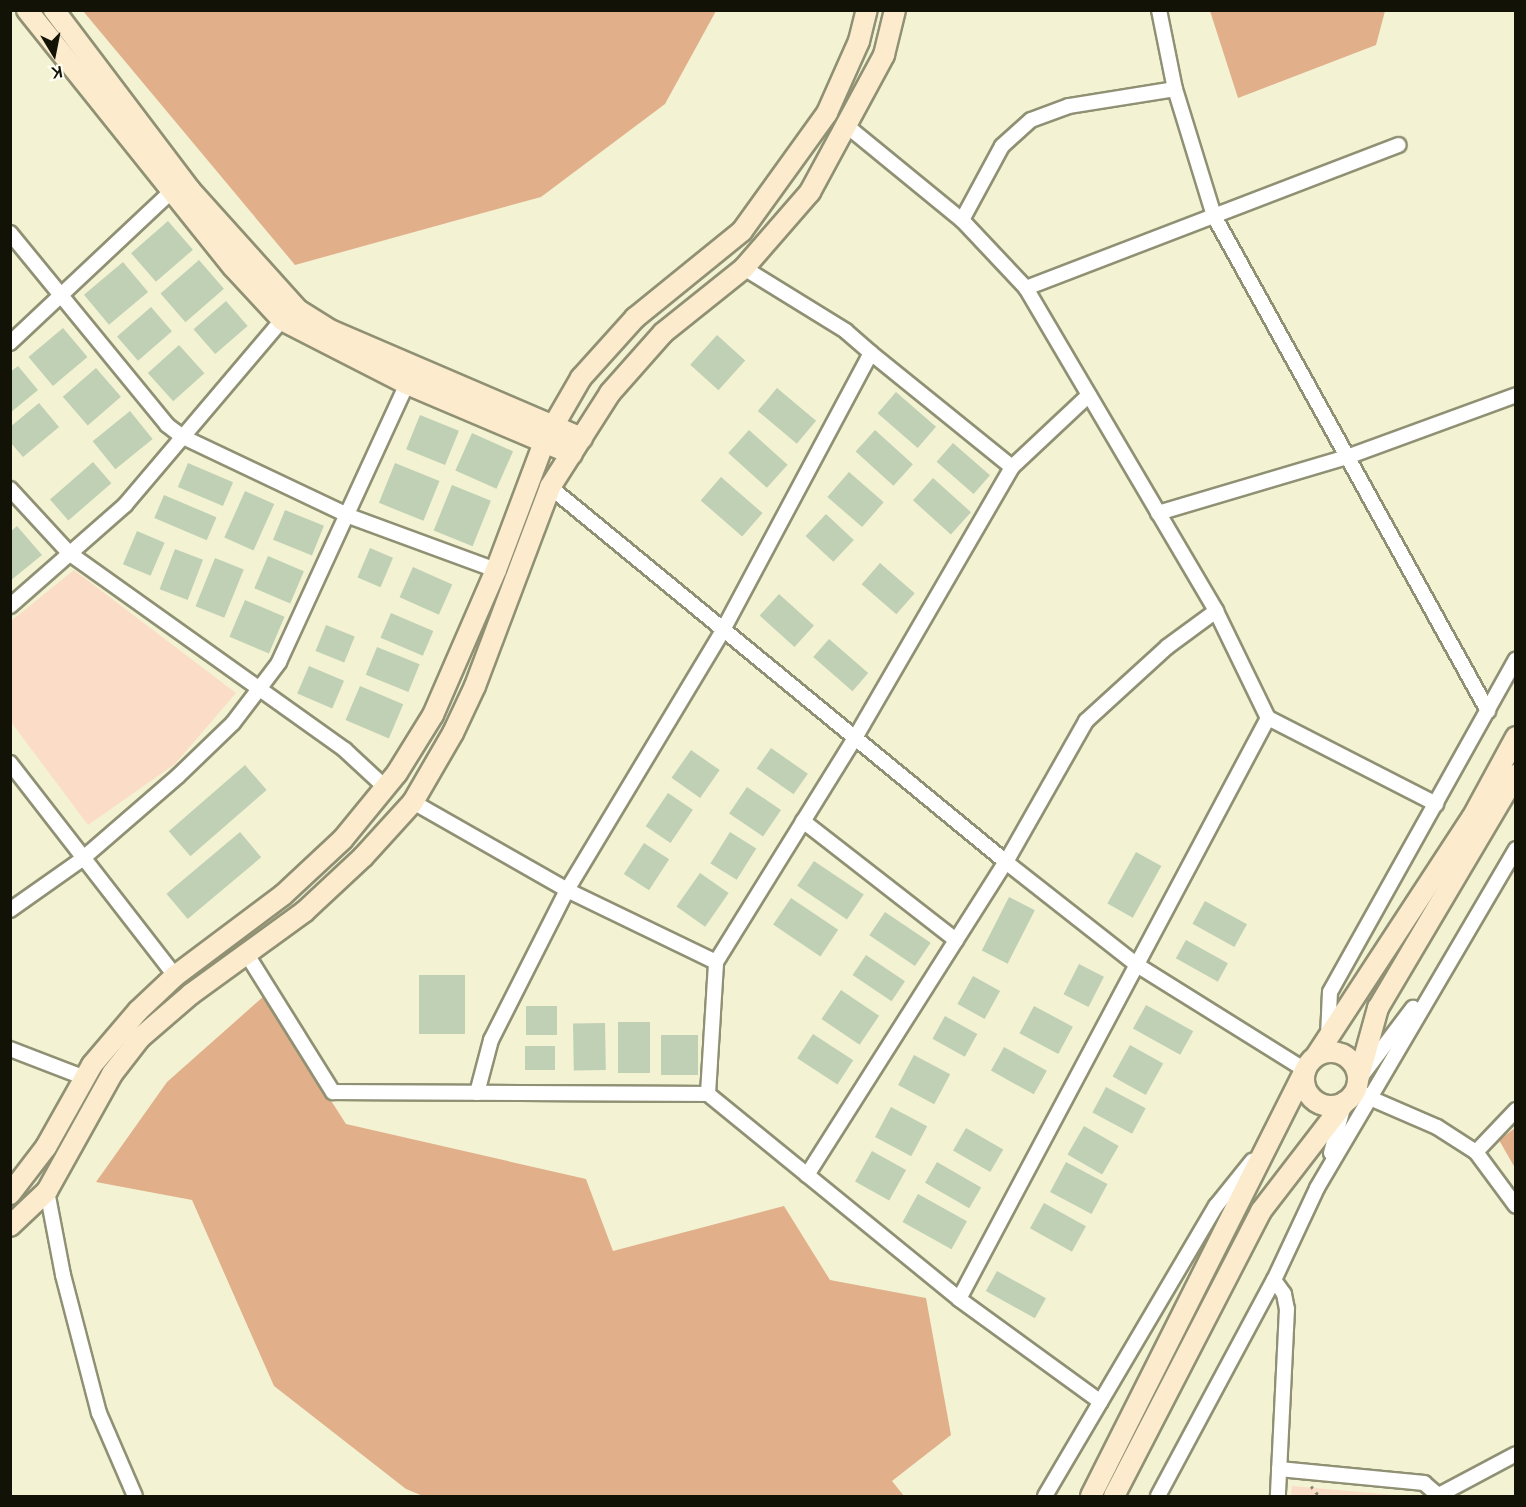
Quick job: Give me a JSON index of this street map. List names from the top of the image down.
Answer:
{
  "north": "bottom"
}
